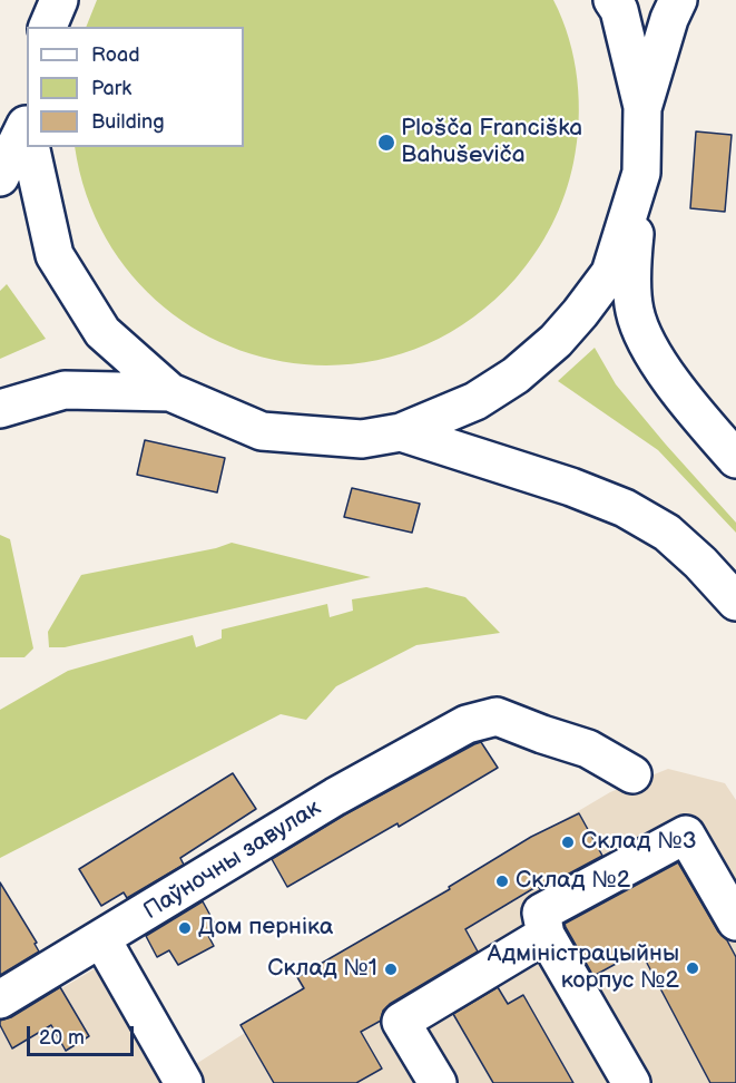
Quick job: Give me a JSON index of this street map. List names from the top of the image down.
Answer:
{
  "streets": {
    "main road": ["Паўночны завулак"]
  },
  "places": [
    "Plošča Franciška Bahuševiča",
    "Склад №3",
    "Склад №2",
    "Дом перніка",
    "Адміністрацыйны корпус №2",
    "Склад №1"
  ],
  "legend": ["Road", "Park", "Building"],
  "scale_bar": "20 m"
}
